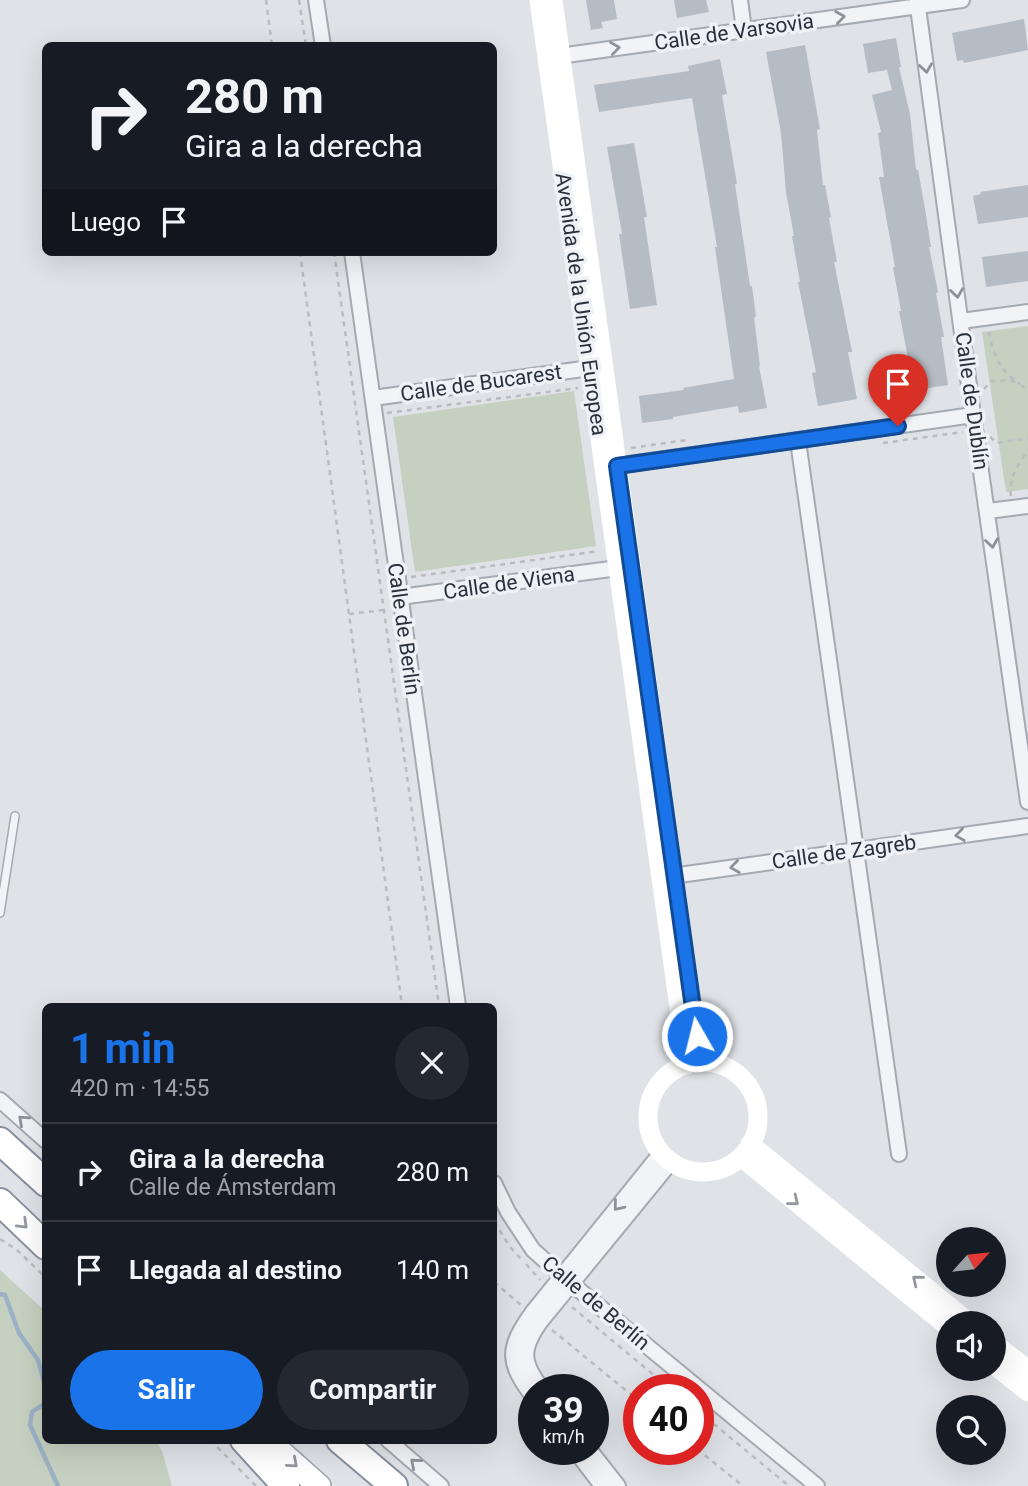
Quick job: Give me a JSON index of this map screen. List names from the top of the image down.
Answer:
{
  "streets": {
    "street": [
      "Calle de Varsovia",
      "Avenida de la Unión Europea",
      "Calle de Bucarest",
      "Calle de Dublín",
      "Calle de Viena",
      "Calle de Berlín",
      "Calle de Zagreb"
    ]
  },
  "crossings": [
    ["Calle de Varsovia", "Avenida de la Unión Europea"],
    ["Calle de Varsovia", "Calle de Dublín"],
    ["Avenida de la Unión Europea", "Calle de Bucarest"],
    ["Avenida de la Unión Europea", "Calle de Viena"],
    ["Avenida de la Unión Europea", "Calle de Zagreb"],
    ["Calle de Bucarest", "Calle de Berlín"],
    ["Calle de Viena", "Calle de Berlín"]
  ],
  "one_way": ["Calle de Varsovia", "Calle de Dublín", "Calle de Zagreb"],
  "north": "top right",
  "page": {
    "turn": ["280 m", "Gira a la derecha"],
    "then": "Luego",
    "heading": ["1 min", "420 m · 14:55"],
    "list": [
      {
        "name": "Gira a la derecha",
        "note": "Calle de Ámsterdam",
        "value": "280 m"
      },
      {
        "name": "Llegada al destino",
        "value": "140 m"
      }
    ],
    "buttons": ["Salir", "Compartir"],
    "speed": "39 km/h",
    "limit": "40"
  }
}
